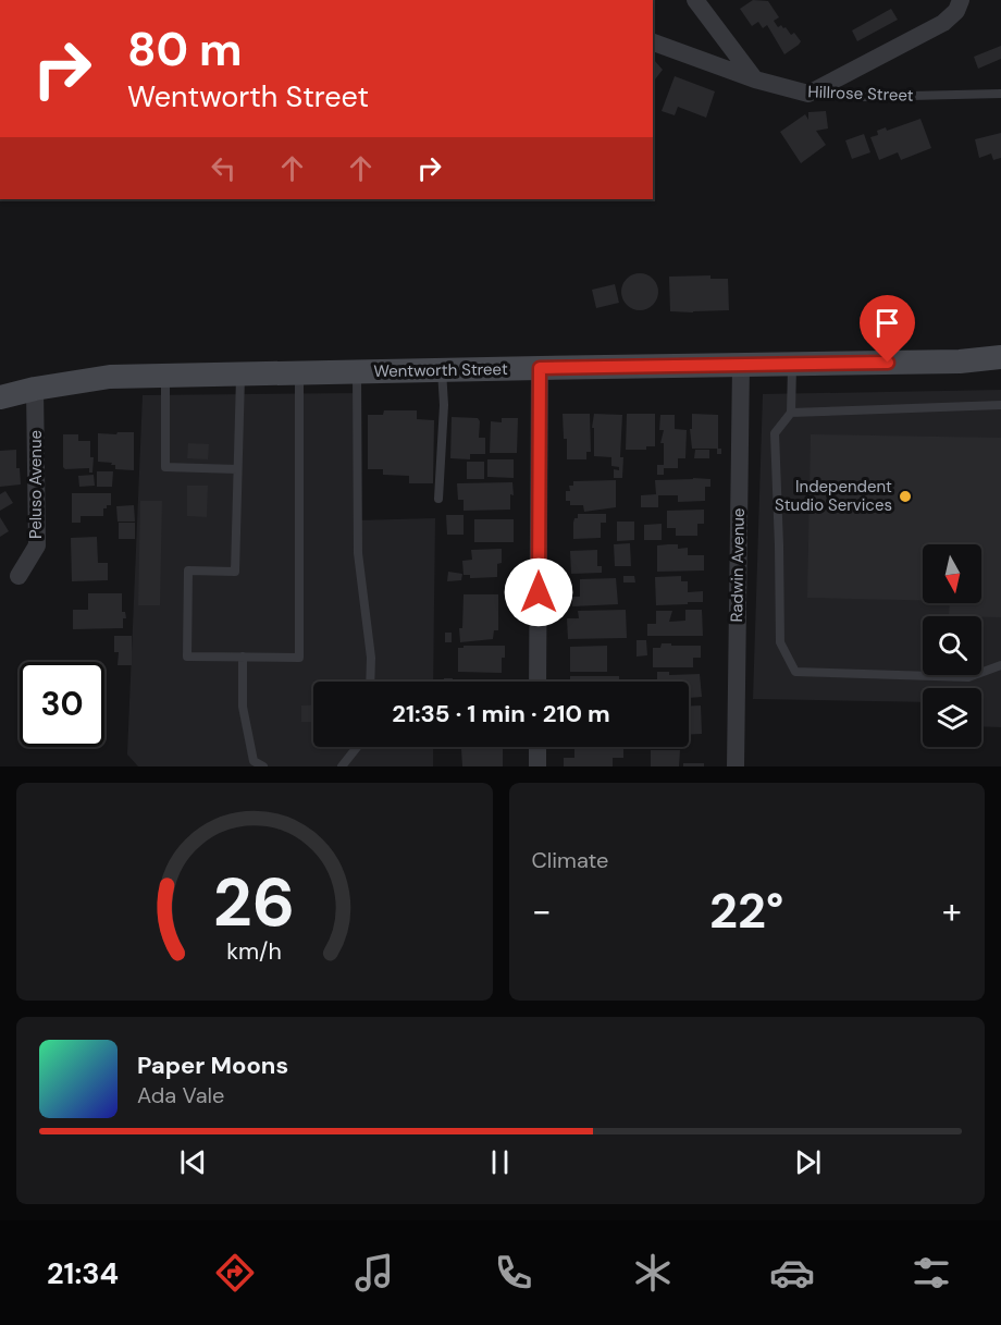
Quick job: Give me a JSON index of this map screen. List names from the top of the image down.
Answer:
{
  "streets": {
    "main road": ["Wentworth Street"],
    "street": ["Hillrose Street", "Peluso Avenue", "Radwin Avenue"]
  },
  "crossings": [
    ["Wentworth Street", "Peluso Avenue"],
    ["Wentworth Street", "Radwin Avenue"]
  ],
  "places": ["Independent Studio Services"],
  "north": "bottom",
  "page": {
    "turn": ["80 m", "Wentworth Street"],
    "limit": "30",
    "trip": "21:35 · 1 min · 210 m",
    "tile": "Climate",
    "heat": ["−", "22°", "+"],
    "song": ["Paper Moons", "Ada Vale"],
    "tabs": "21:34",
    "gauge": ["26", "km/h"]
  }
}
